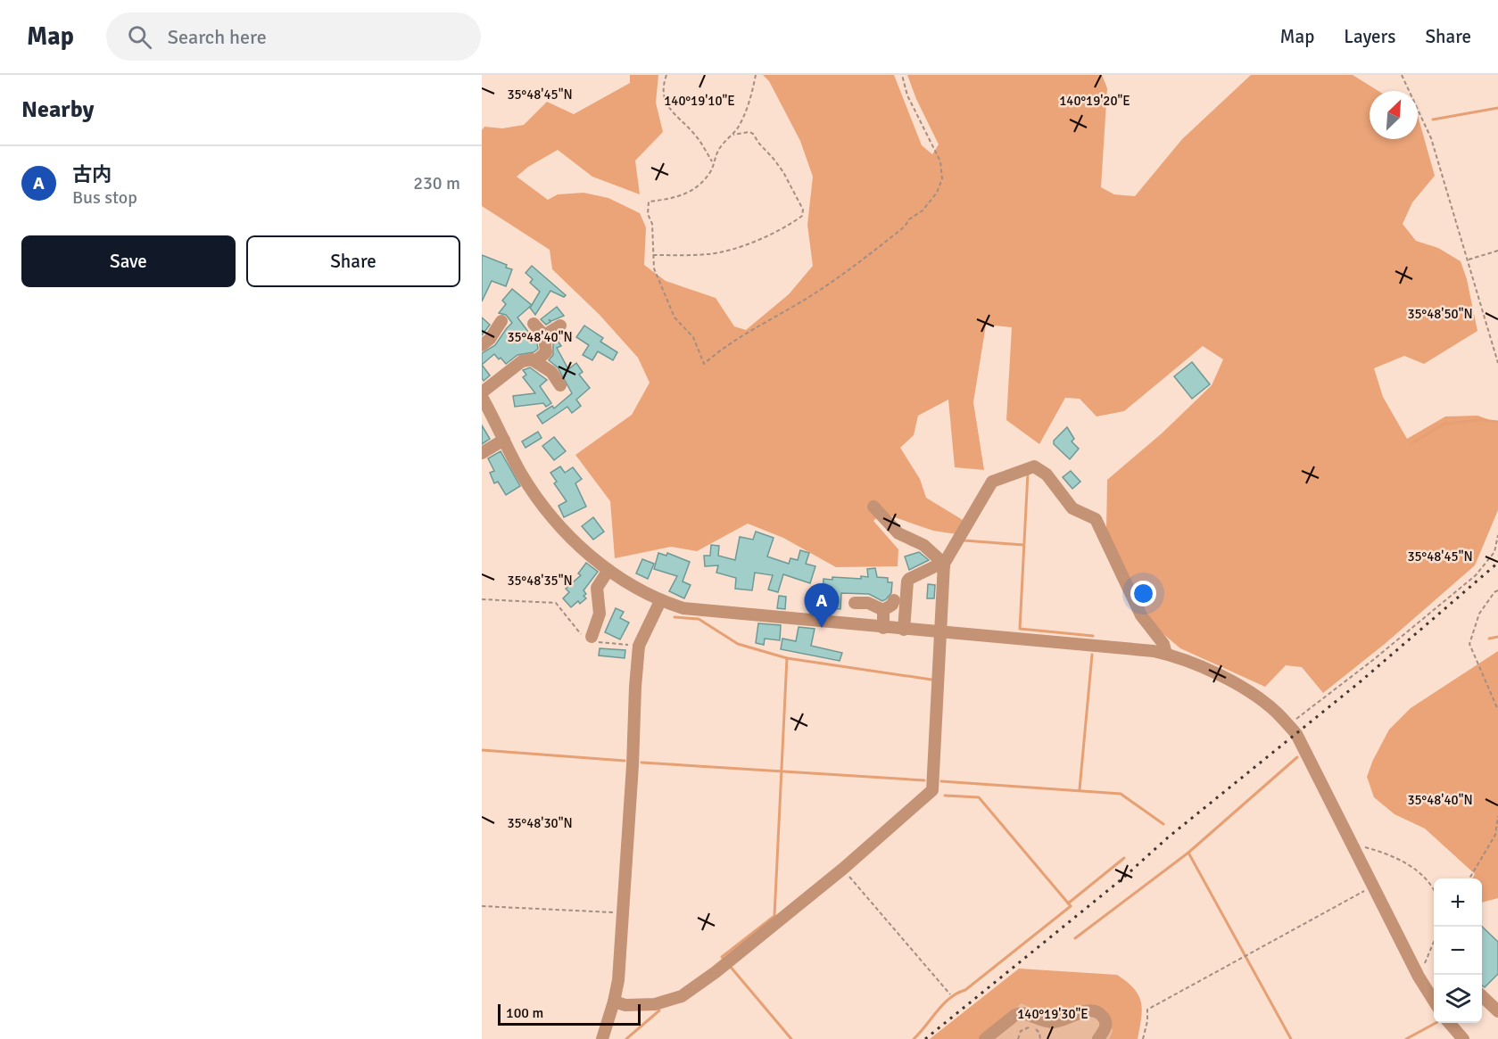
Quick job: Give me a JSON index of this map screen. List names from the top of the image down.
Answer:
{
  "scale_bar": "100 m",
  "north": "top right",
  "page": {
    "header": "Map",
    "search": "Search here",
    "nav": ["Map", "Layers", "Share"],
    "heading": "Nearby",
    "list": [
      {
        "mark": "A",
        "name": "古内",
        "note": "Bus stop",
        "value": "230 m"
      }
    ],
    "buttons": ["Save", "Share"],
    "pins": "A",
    "map_buttons": ["+", "−"],
    "scale": "100 m"
  },
  "coordinates": [
    "35°48'45\"N",
    "140°19'10\"E",
    "140°19'20\"E",
    "35°48'50\"N",
    "35°48'40\"N",
    "35°48'35\"N",
    "35°48'30\"N",
    "140°19'30\"E"
  ]
}
